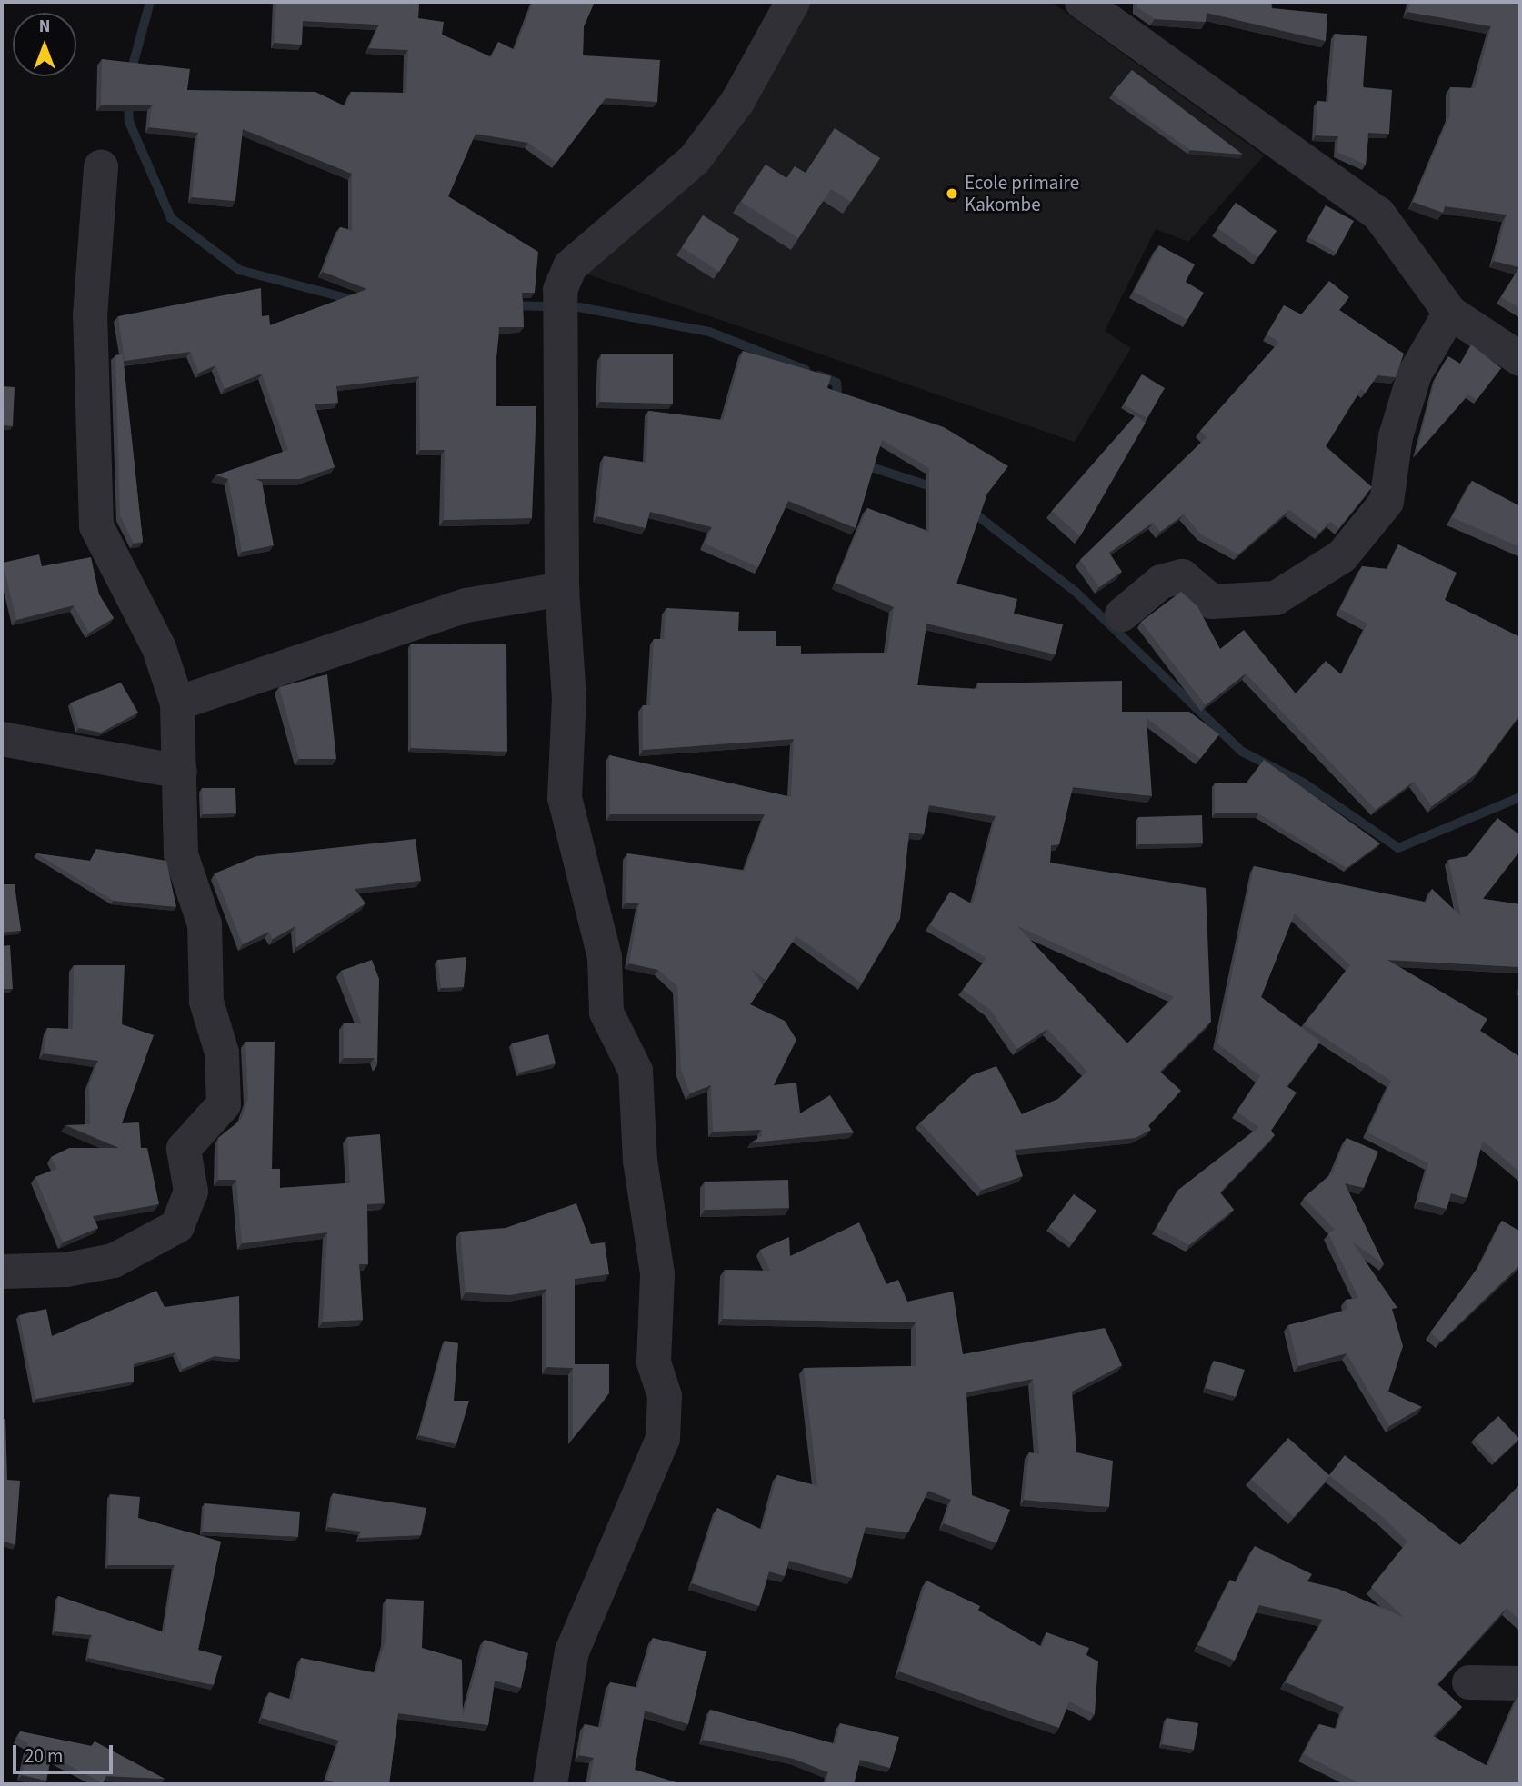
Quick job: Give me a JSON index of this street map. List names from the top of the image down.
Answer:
{
  "places": ["Ecole primaire Kakombe"],
  "scale_bar": "20 m",
  "north": "top"
}
